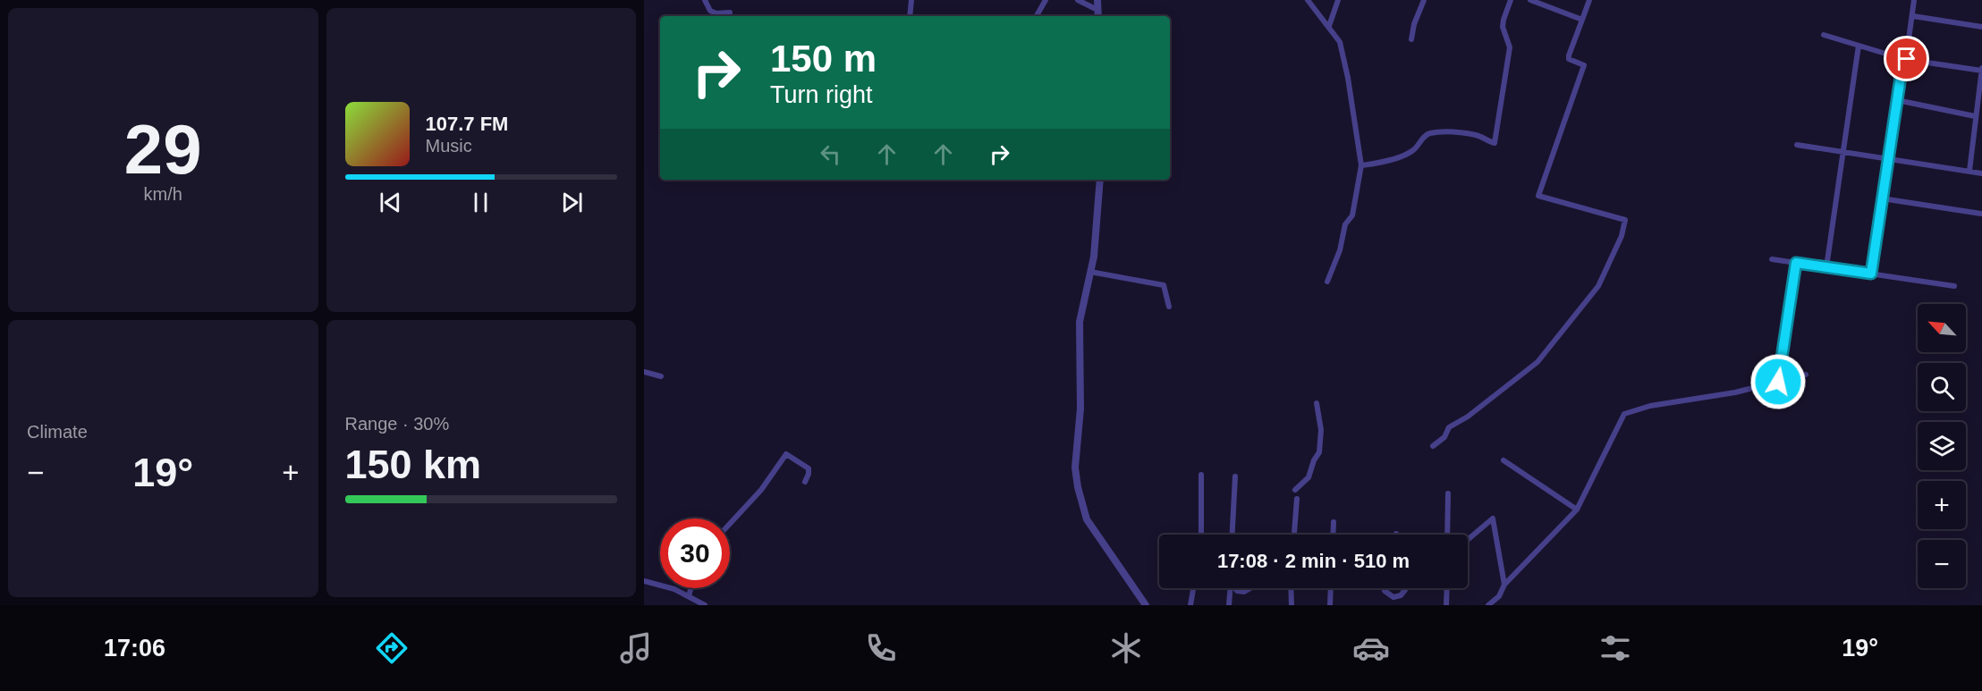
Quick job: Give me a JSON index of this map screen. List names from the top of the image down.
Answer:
{
  "north": "top left",
  "page": {
    "tile": [
      ["29", "km/h"],
      "Climate",
      ["Range · 30%", "150 km"]
    ],
    "turn": ["150 m", "Turn right"],
    "song": ["107.7 FM", "Music"],
    "map_buttons": ["+", "−"],
    "heat": ["−", "19°", "+"],
    "limit": "30",
    "trip": "17:08 · 2 min · 510 m",
    "tabs": ["17:06", "19°"]
  }
}
